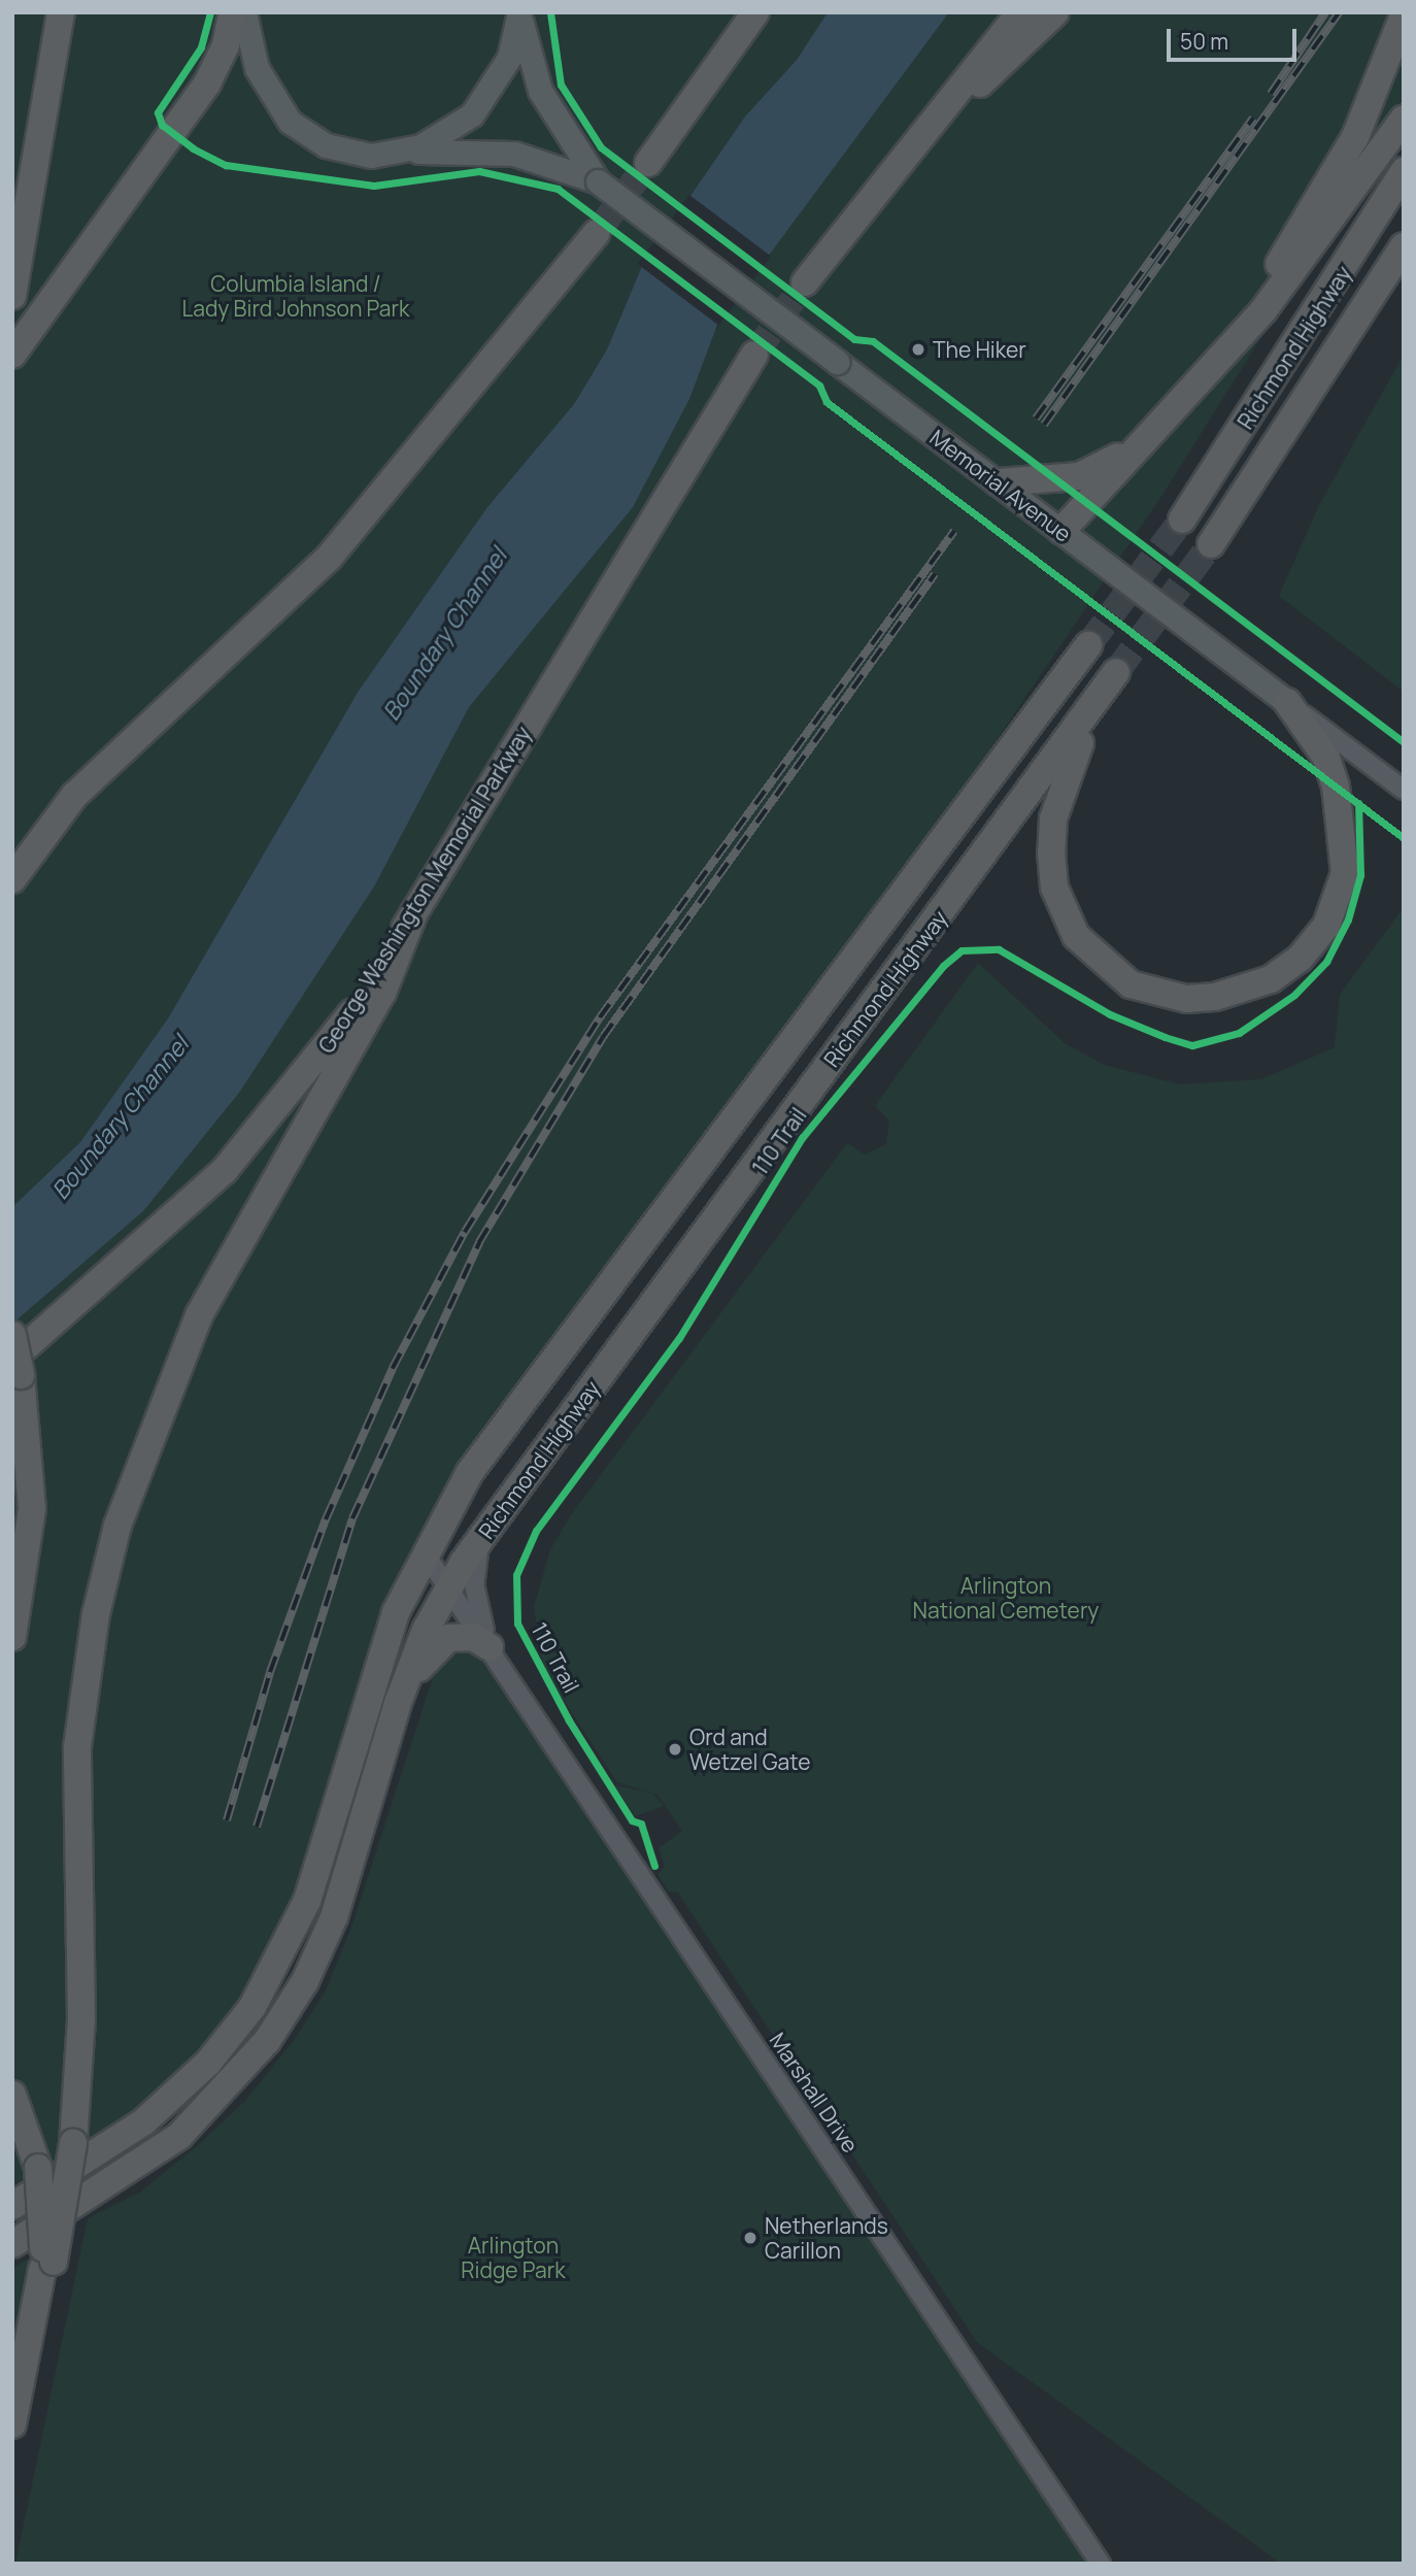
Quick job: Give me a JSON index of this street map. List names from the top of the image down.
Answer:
{
  "streets": {
    "highway": ["Richmond Highway", "George Washington Memorial Parkway"],
    "main road": ["Memorial Avenue"],
    "street": ["Marshall Drive"],
    "cycle path": ["110 Trail"]
  },
  "crossings": [
    ["Richmond Highway", "Memorial Avenue"],
    ["Richmond Highway", "Marshall Drive"]
  ],
  "water": ["Boundary Channel"],
  "parks": ["Columbia Island / Lady Bird Johnson Park", "Arlington National Cemetery", "Arlington Ridge Park"],
  "places": ["The Hiker", "Ord and Wetzel Gate", "Netherlands Carillon"],
  "scale_bar": "50 m"
}
